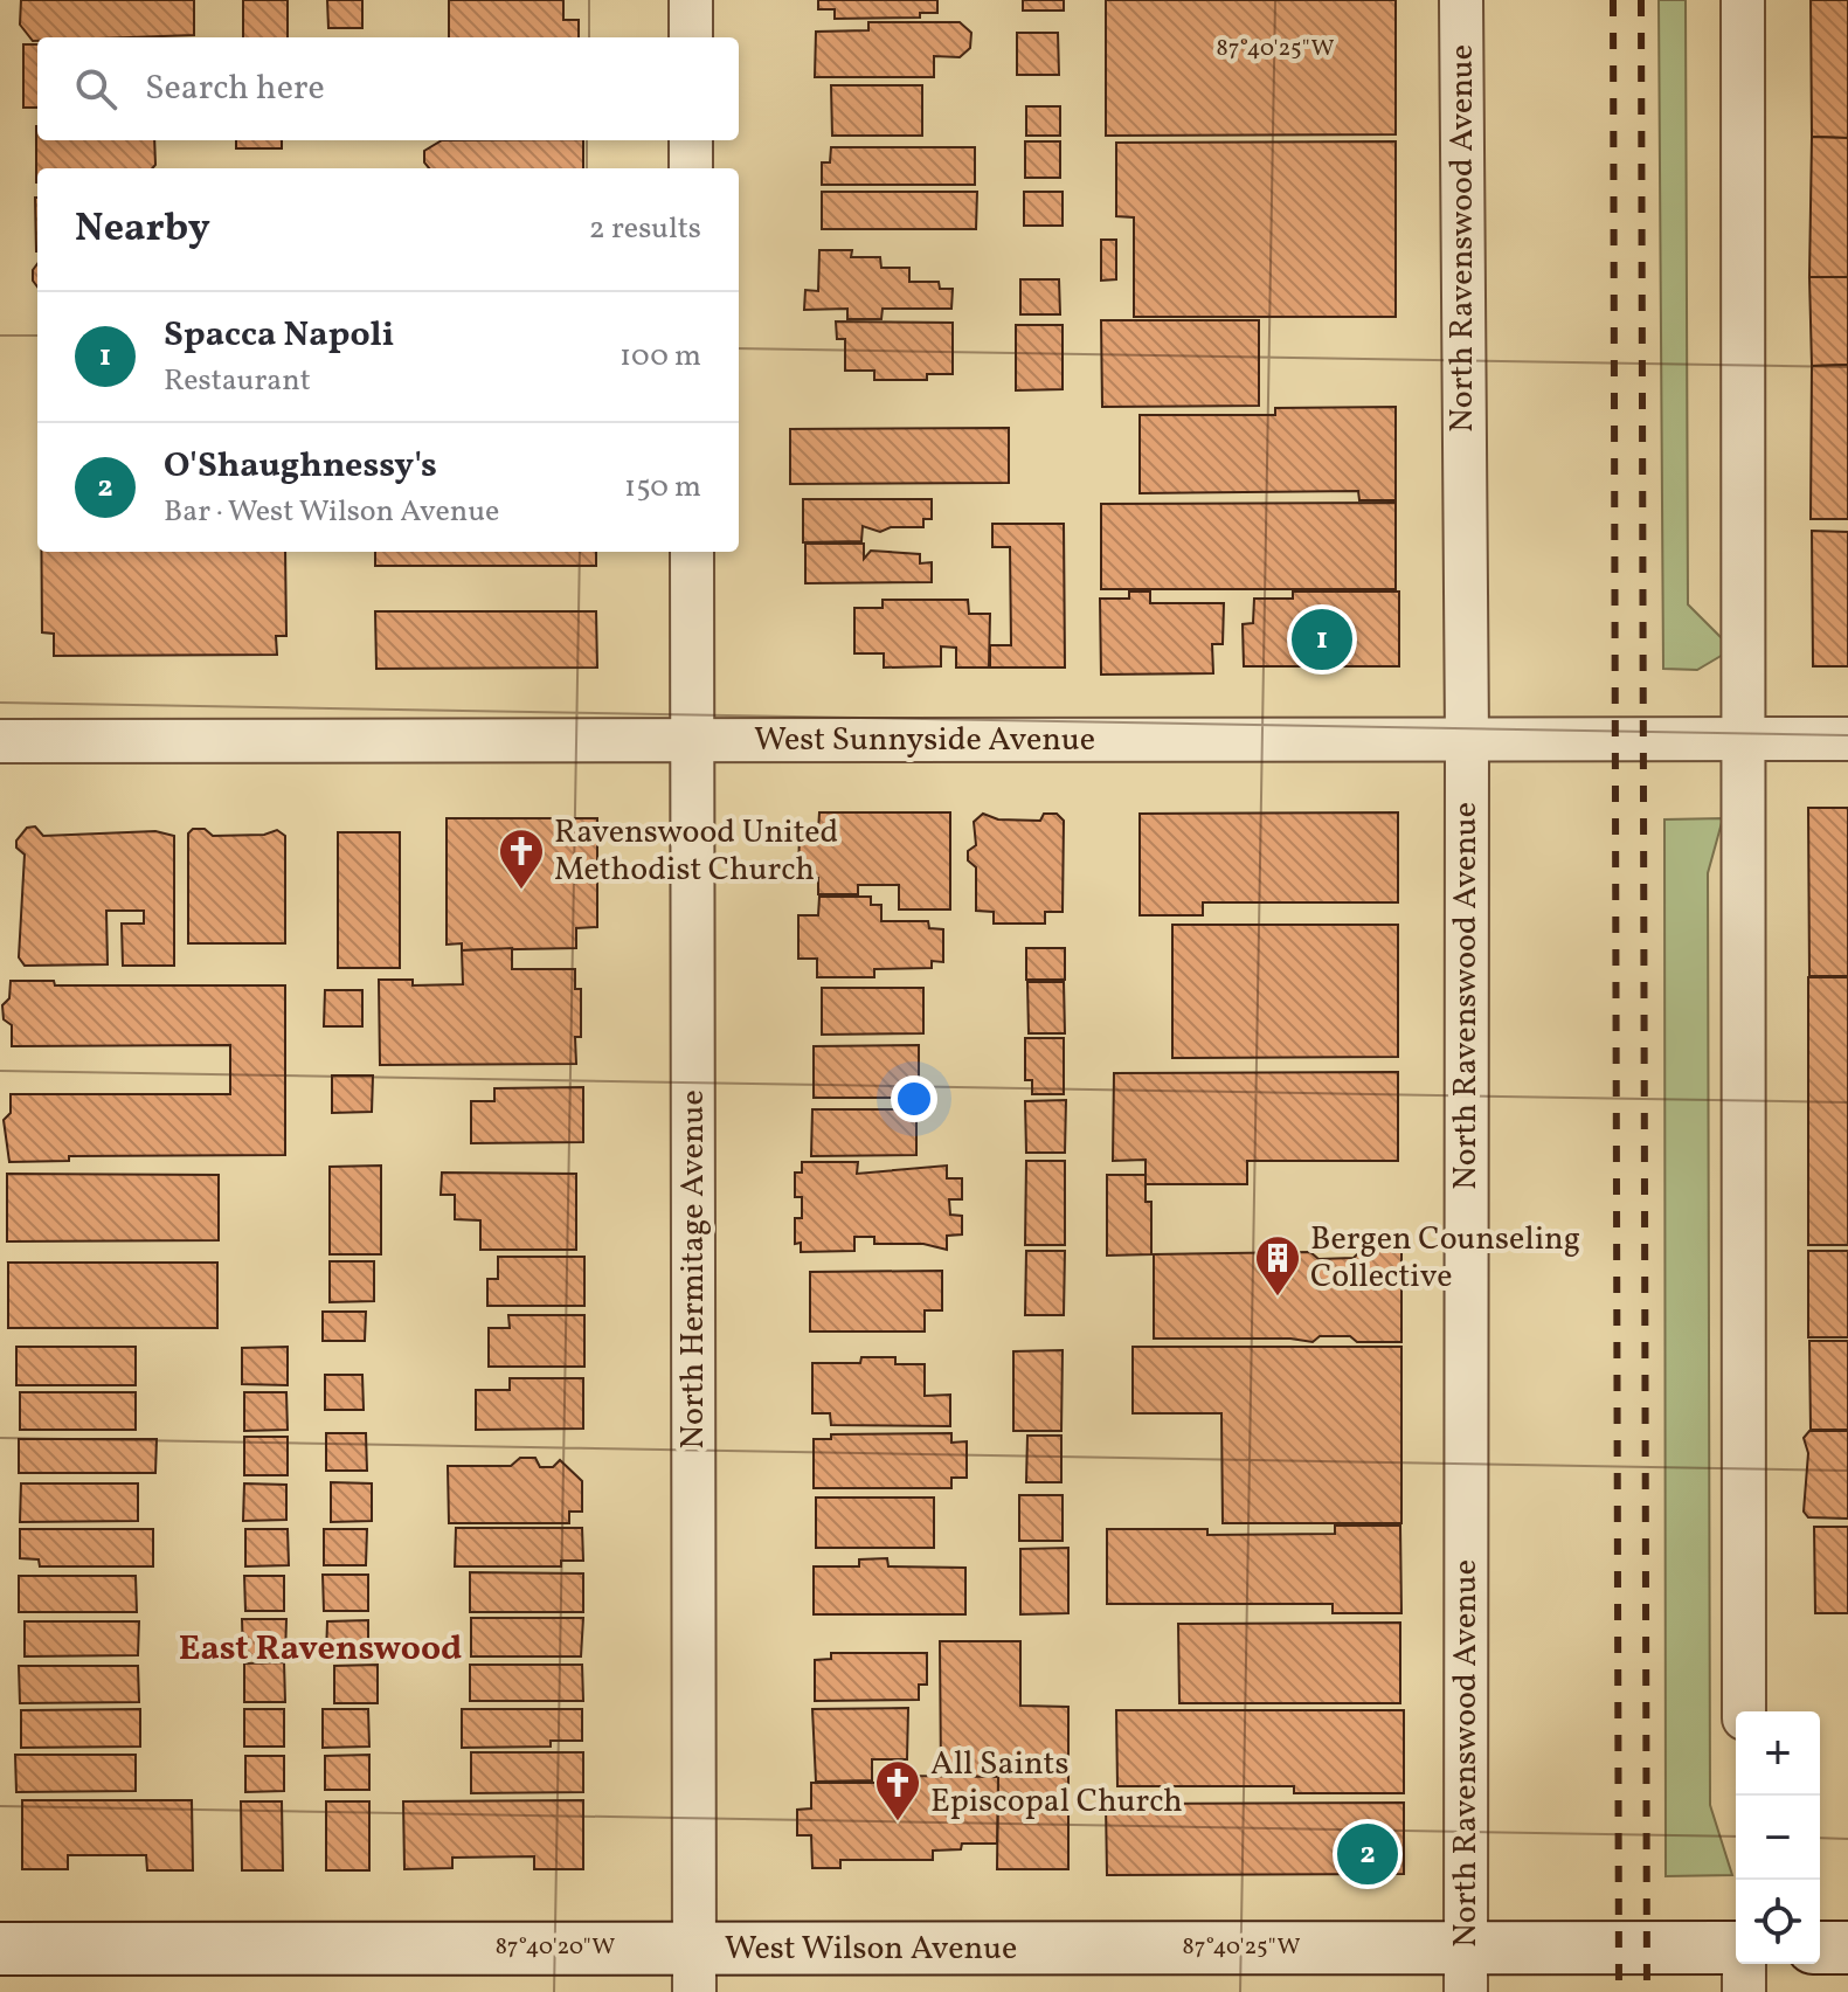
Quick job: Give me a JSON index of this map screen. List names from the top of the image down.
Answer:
{
  "streets": {
    "street": [
      "North Ravenswood Avenue",
      "West Sunnyside Avenue",
      "North Hermitage Avenue",
      "West Wilson Avenue"
    ]
  },
  "crossings": [
    ["North Ravenswood Avenue", "West Sunnyside Avenue"],
    ["North Ravenswood Avenue", "West Wilson Avenue"],
    ["West Sunnyside Avenue", "North Hermitage Avenue"],
    ["North Hermitage Avenue", "West Wilson Avenue"]
  ],
  "districts": ["East Ravenswood"],
  "places": {
    "church": ["Ravenswood United Methodist Church", "All Saints Episcopal Church"],
    "building": ["Bergen Counseling Collective"]
  },
  "page": {
    "search": "Search here",
    "heading": ["Nearby", "2 results"],
    "list": [
      {
        "mark": "1",
        "name": "Spacca Napoli",
        "note": "Restaurant",
        "value": "100 m"
      },
      {
        "mark": "2",
        "name": "O'Shaughnessy's",
        "note": "Bar · West Wilson Avenue",
        "value": "150 m"
      }
    ],
    "pins": ["1", "2"],
    "map_buttons": ["+", "−"]
  },
  "coordinates": ["87°40'25\"W", "87°40'20\"W"]
}
